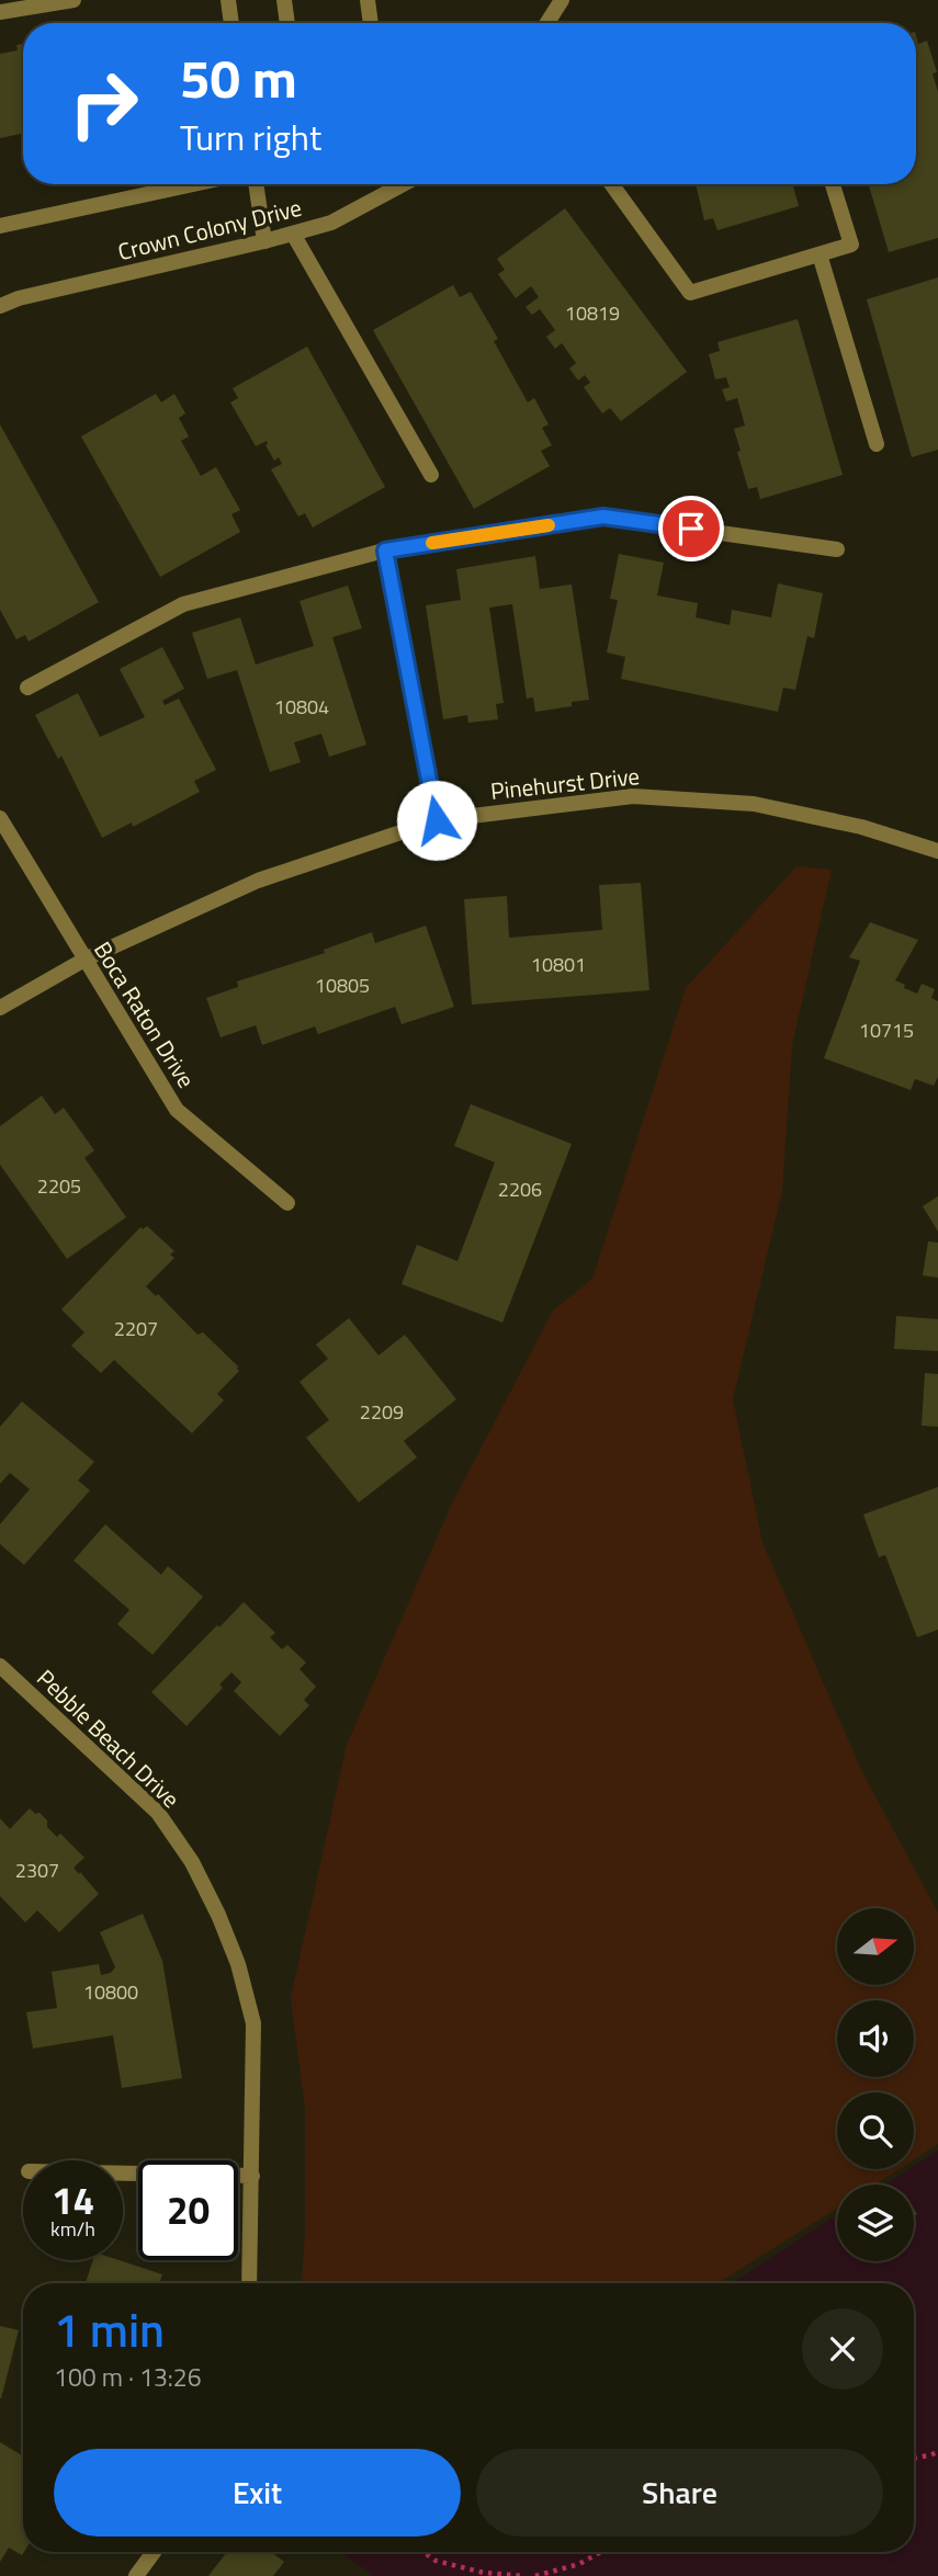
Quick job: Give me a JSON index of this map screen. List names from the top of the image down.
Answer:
{
  "streets": {
    "street": [
      "Crown Colony Drive",
      "Pinehurst Drive",
      "Boca Raton Drive",
      "Pebble Beach Drive"
    ]
  },
  "crossings": [
    ["Pinehurst Drive", "Boca Raton Drive"]
  ],
  "house_numbers": [
    "10819",
    "10804",
    "10801",
    "10805",
    "10715",
    "2205",
    "2206",
    "2207",
    "2209",
    "2307",
    "10800"
  ],
  "north": "right",
  "page": {
    "turn": ["50 m", "Turn right"],
    "speed": "14 km/h",
    "limit": "20",
    "heading": ["1 min", "100 m · 13:26"],
    "buttons": ["Exit", "Share"]
  }
}
